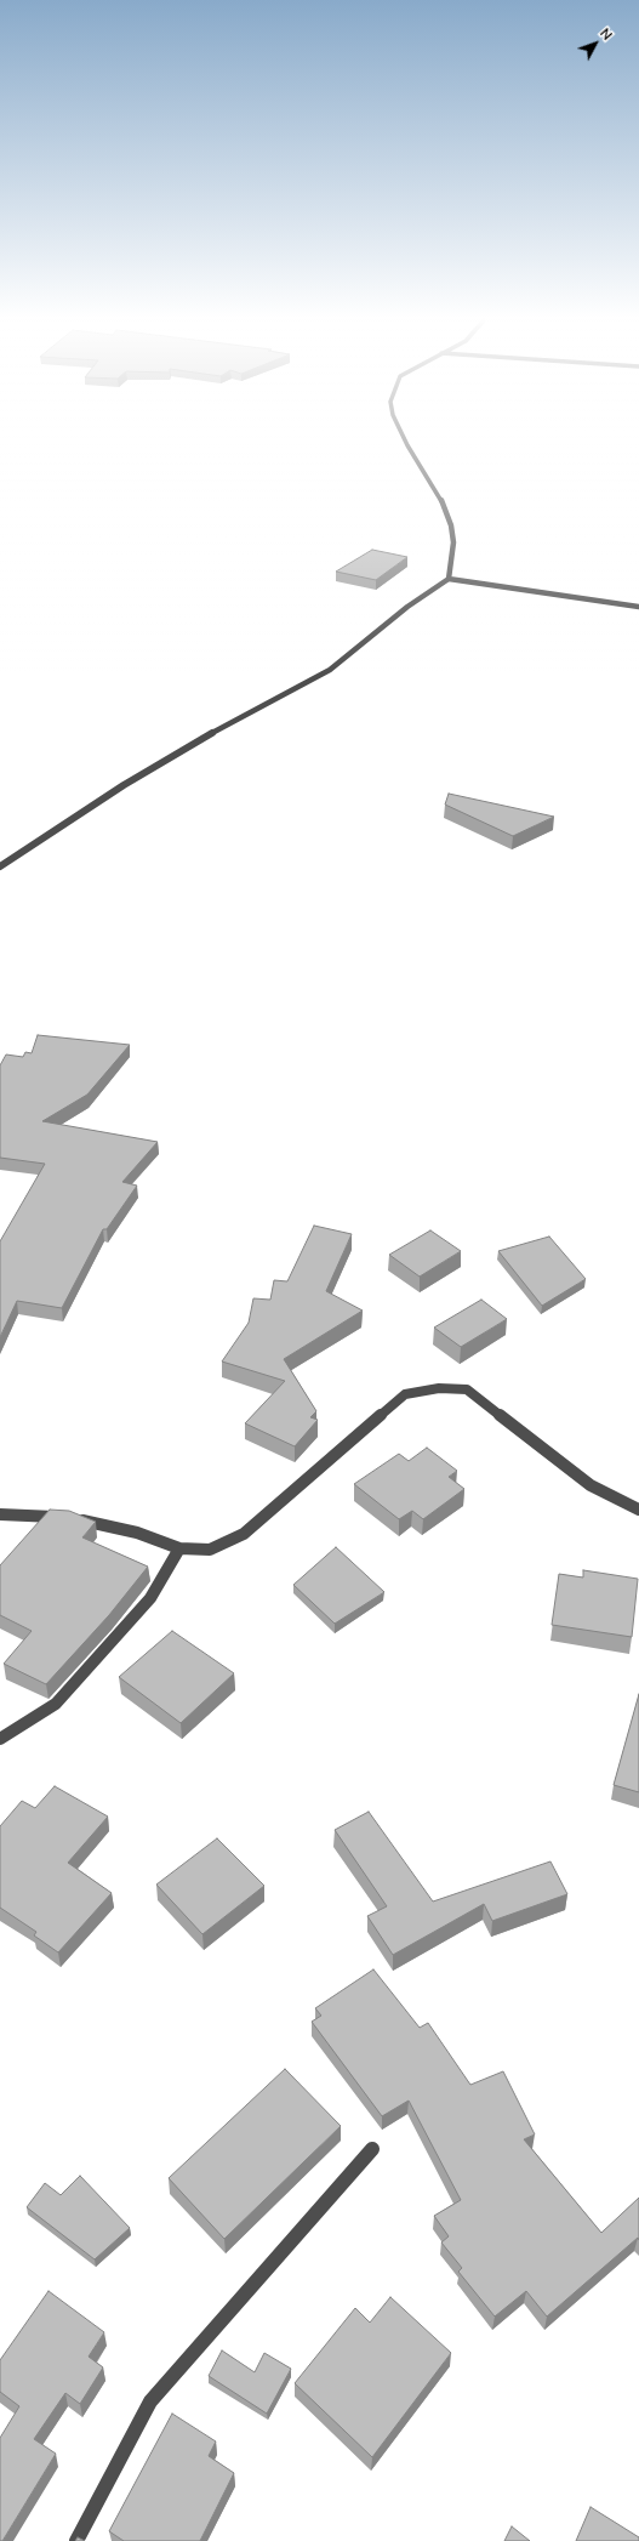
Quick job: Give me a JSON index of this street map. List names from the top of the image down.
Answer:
{
  "north": "top right"
}
